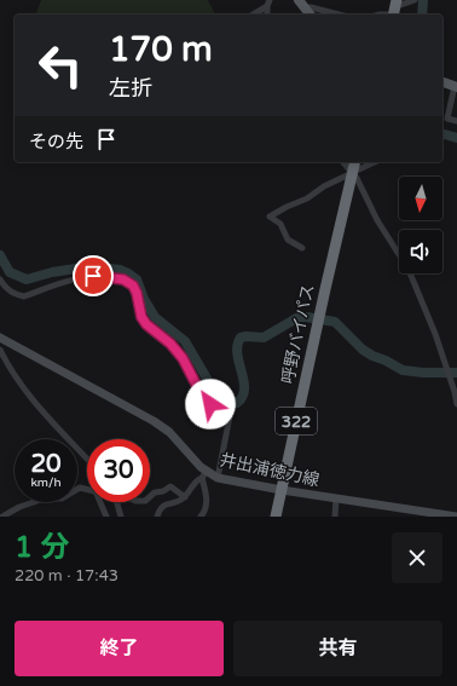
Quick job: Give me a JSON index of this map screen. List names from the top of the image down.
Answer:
{
  "streets": {
    "highway": ["呼野バイパス", "322"],
    "main road": ["井出浦徳力線"]
  },
  "crossings": [
    ["呼野バイパス", "井出浦徳力線"]
  ],
  "north": "bottom",
  "page": {
    "turn": ["170 m", "左折"],
    "then": "その先",
    "speed": "20 km/h",
    "limit": "30",
    "heading": ["1 分", "220 m · 17:43"],
    "buttons": ["終了", "共有"]
  }
}
